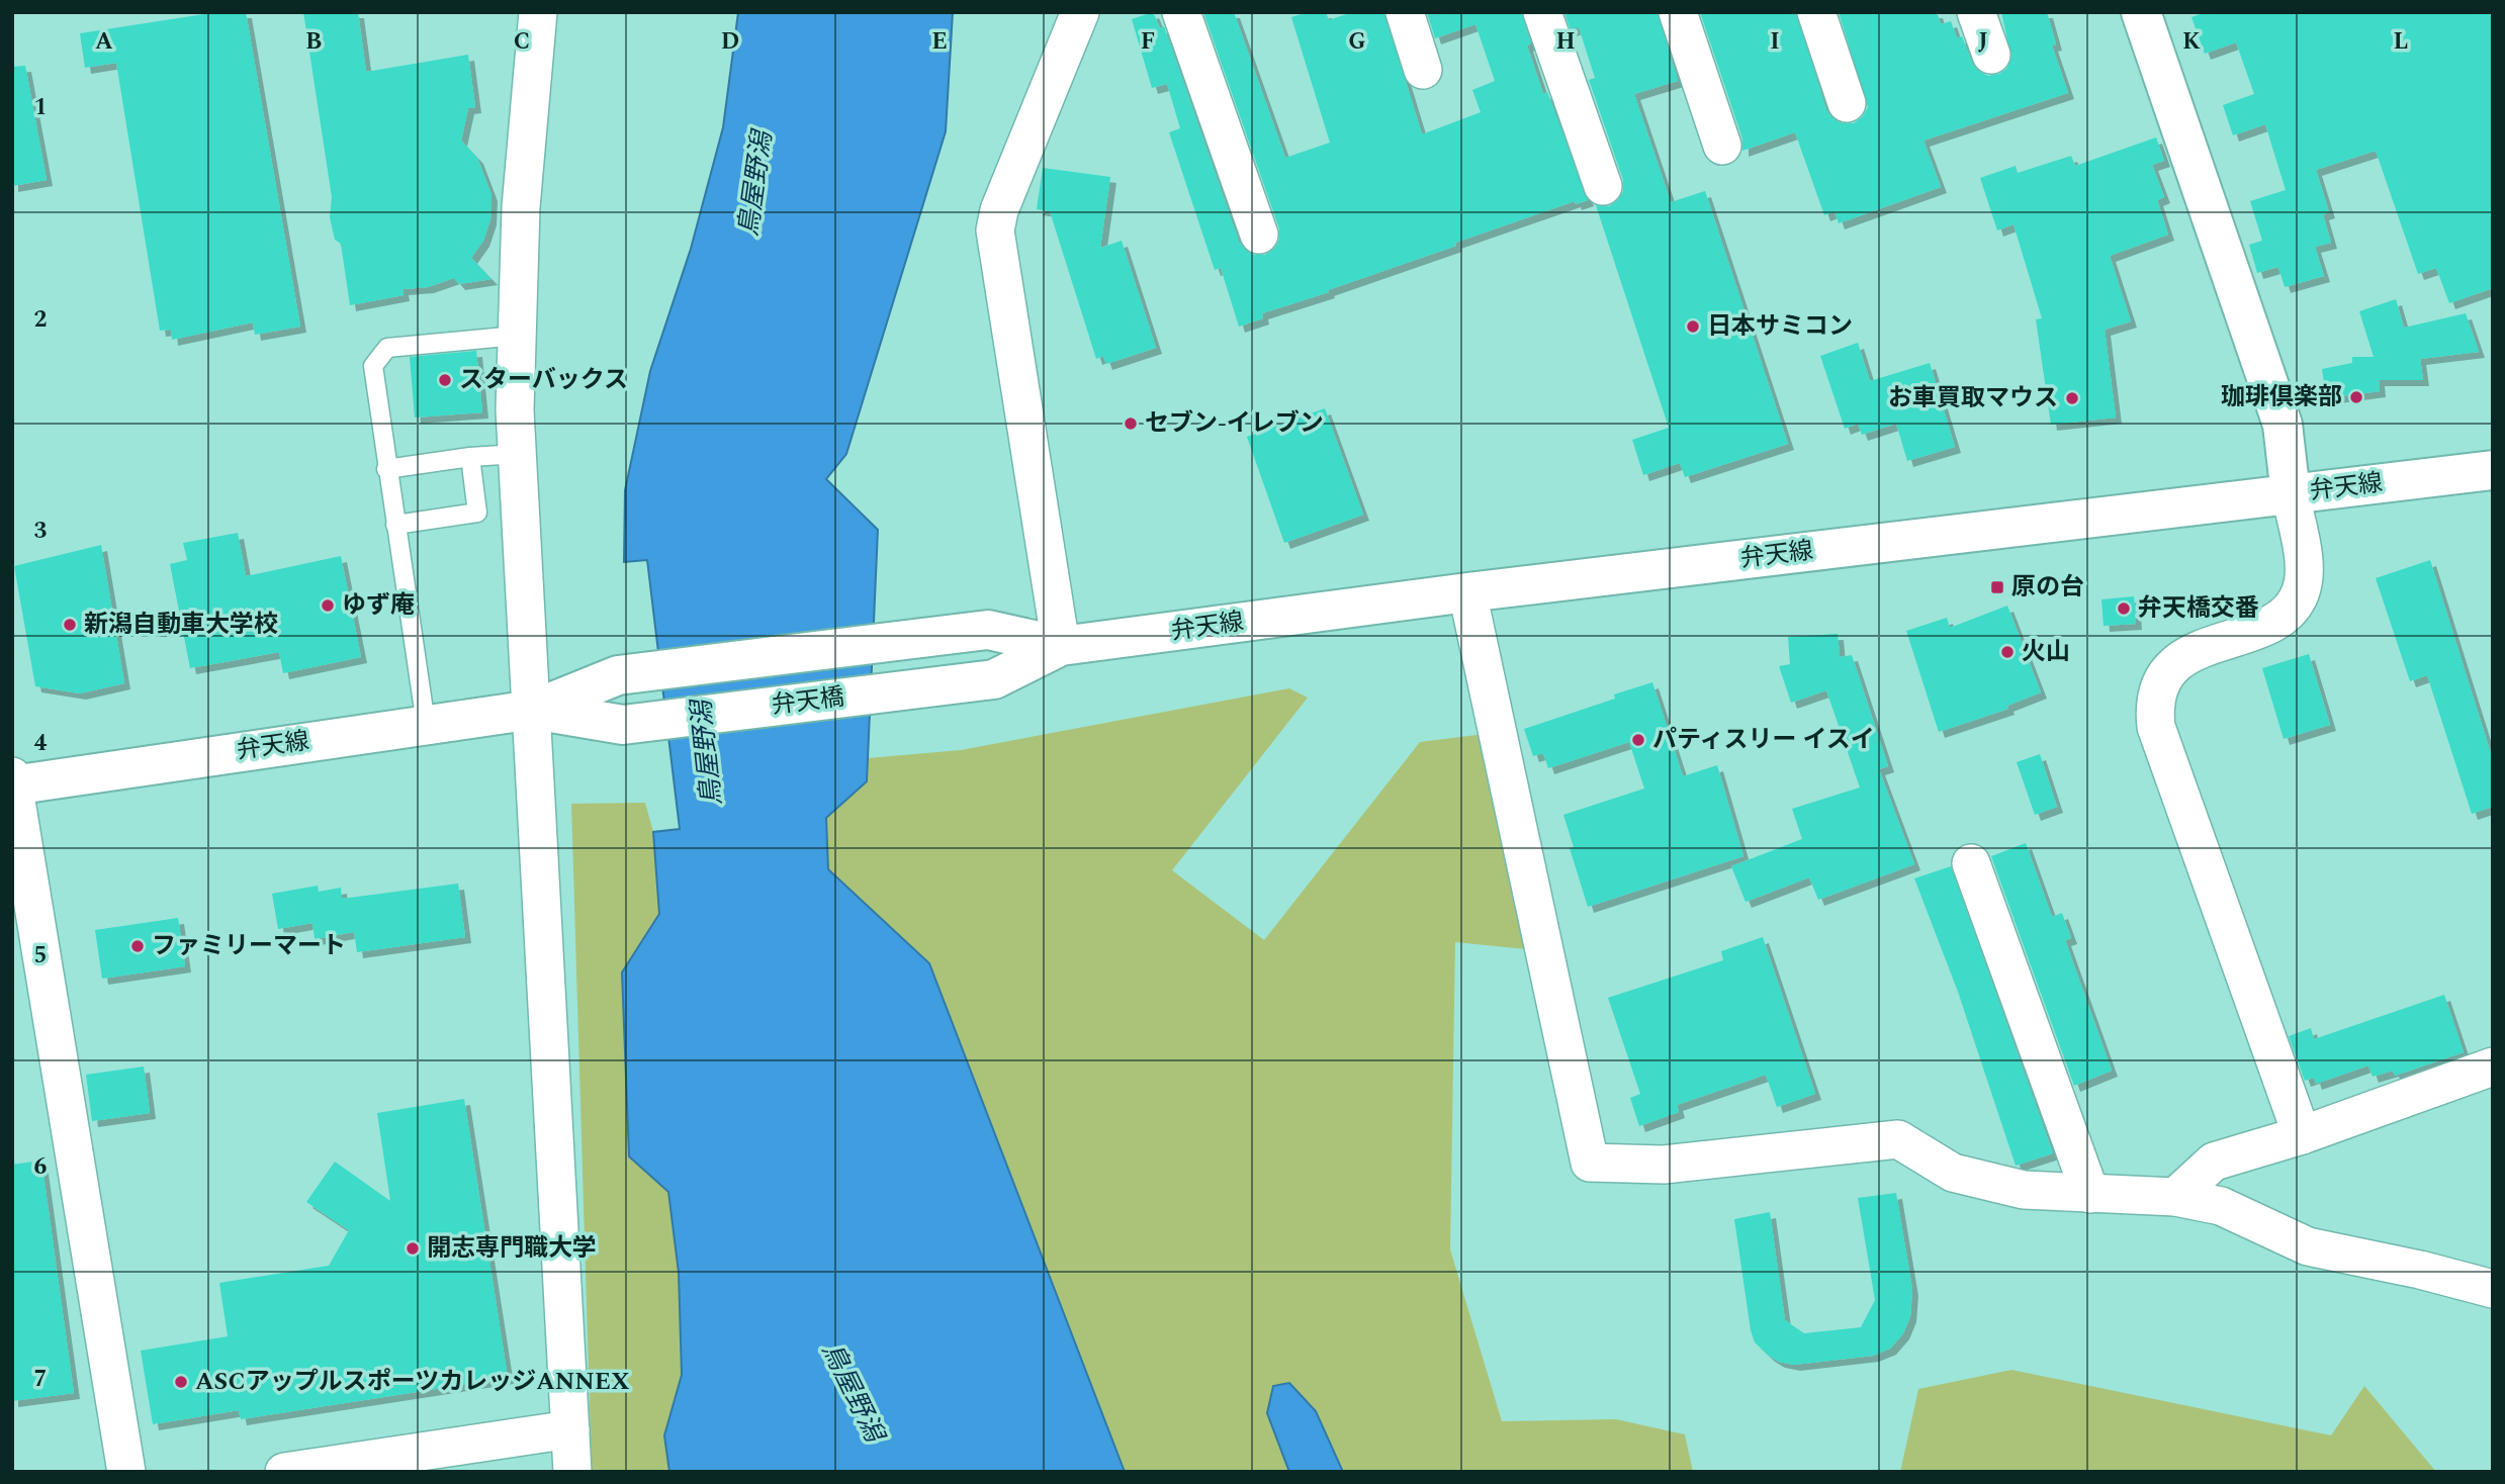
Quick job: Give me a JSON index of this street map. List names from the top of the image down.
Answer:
{
  "streets": {
    "street": ["弁天線", "弁天橋"]
  },
  "crossings": [
    ["弁天線", "弁天橋"]
  ],
  "water": ["鳥屋野潟"],
  "places": {
    "other": [
      "日本サミコン",
      "スターバックス",
      "珈琲倶楽部",
      "お車買取マウス",
      "セブン-イレブン",
      "ゆず庵",
      "弁天橋交番",
      "新潟自動車大学校",
      "火山",
      "パティスリー イスイ",
      "ファミリーマート",
      "開志専門職大学",
      "ASCアップルスポーツカレッジANNEX"
    ],
    "transit": ["原の台"]
  },
  "grid": {
    "columns": [
      "A",
      "B",
      "C",
      "D",
      "E",
      "F",
      "G",
      "H",
      "I",
      "J",
      "K",
      "L"
    ],
    "rows": [
      "1",
      "2",
      "3",
      "4",
      "5",
      "6",
      "7"
    ]
  }
}
